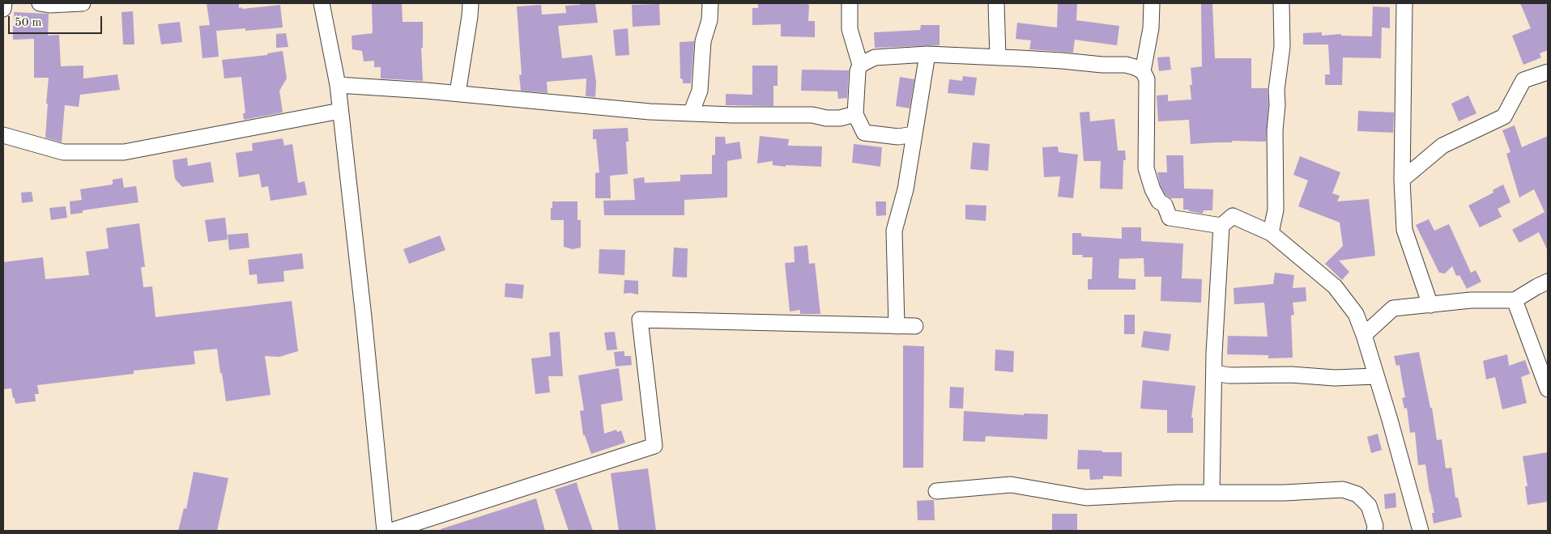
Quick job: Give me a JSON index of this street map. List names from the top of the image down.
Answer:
{
  "scale_bar": "50 m"
}
